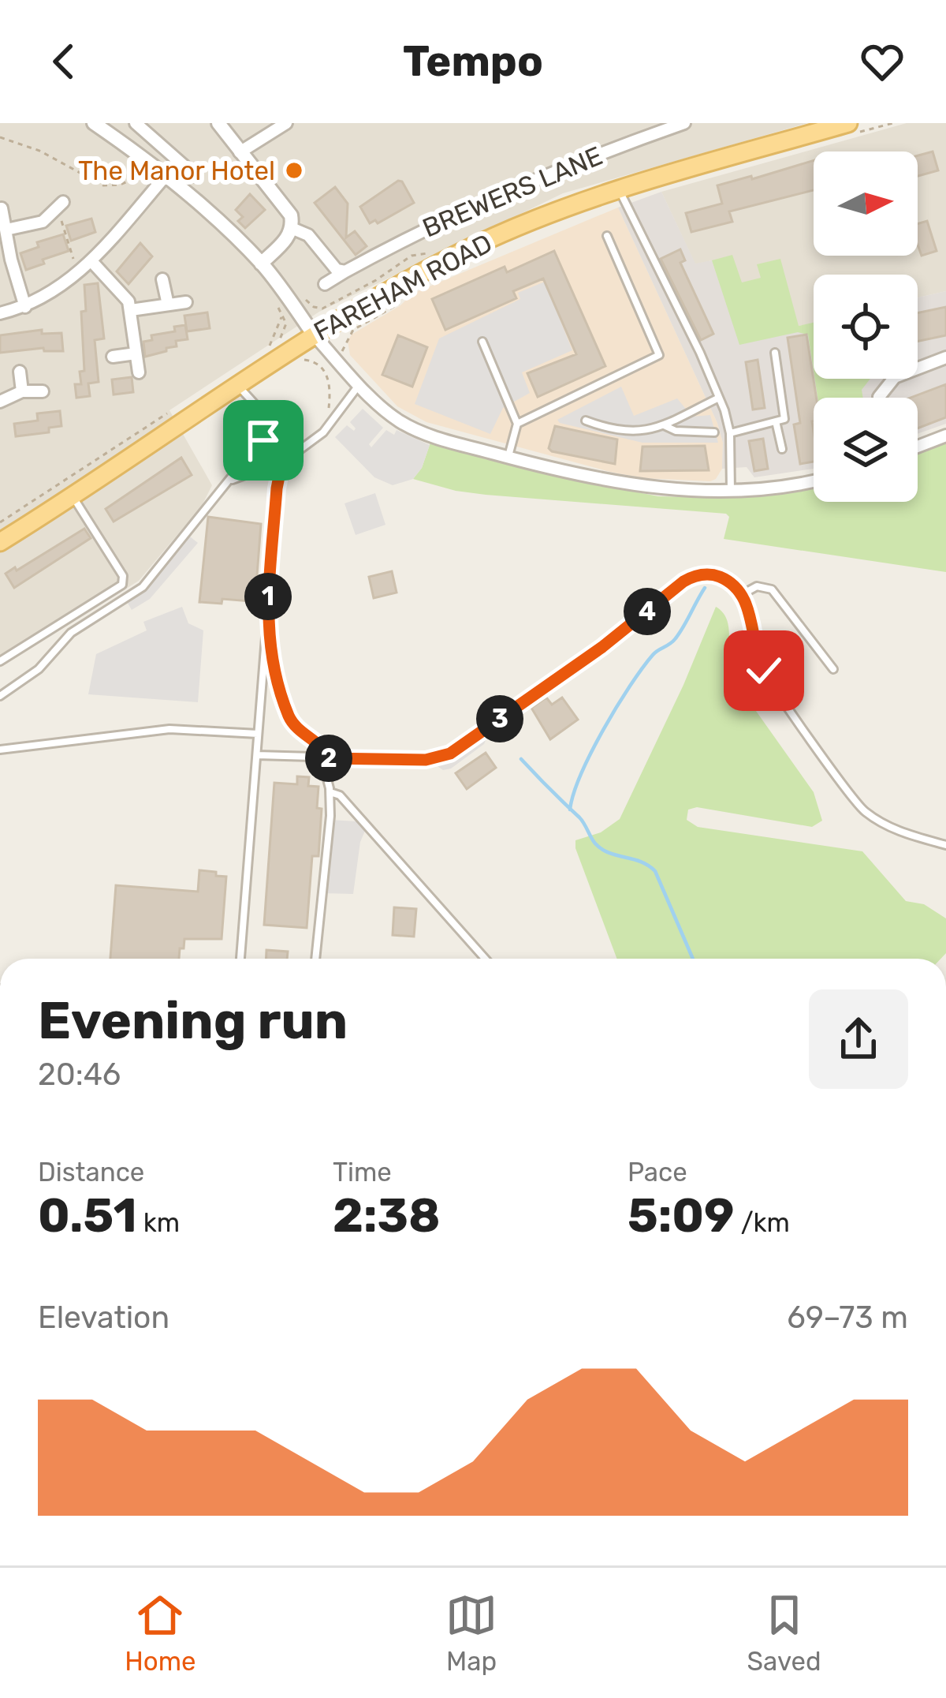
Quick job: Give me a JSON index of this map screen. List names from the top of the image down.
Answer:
{
  "streets": {
    "main road": ["FAREHAM ROAD"],
    "street": ["BREWERS LANE"]
  },
  "places": ["The Manor Hotel"],
  "north": "right",
  "page": {
    "header": "Tempo",
    "pins": [
      "1",
      "4",
      "3",
      "2"
    ],
    "heading": ["Evening run", "20:46"],
    "stats": [
      ["Distance", "0.51 km"],
      ["Time", "2:38"],
      ["Pace", "5:09 /km"]
    ],
    "chart": ["Elevation", "69–73 m"],
    "tabs": ["Home", "Map", "Saved"]
  }
}
